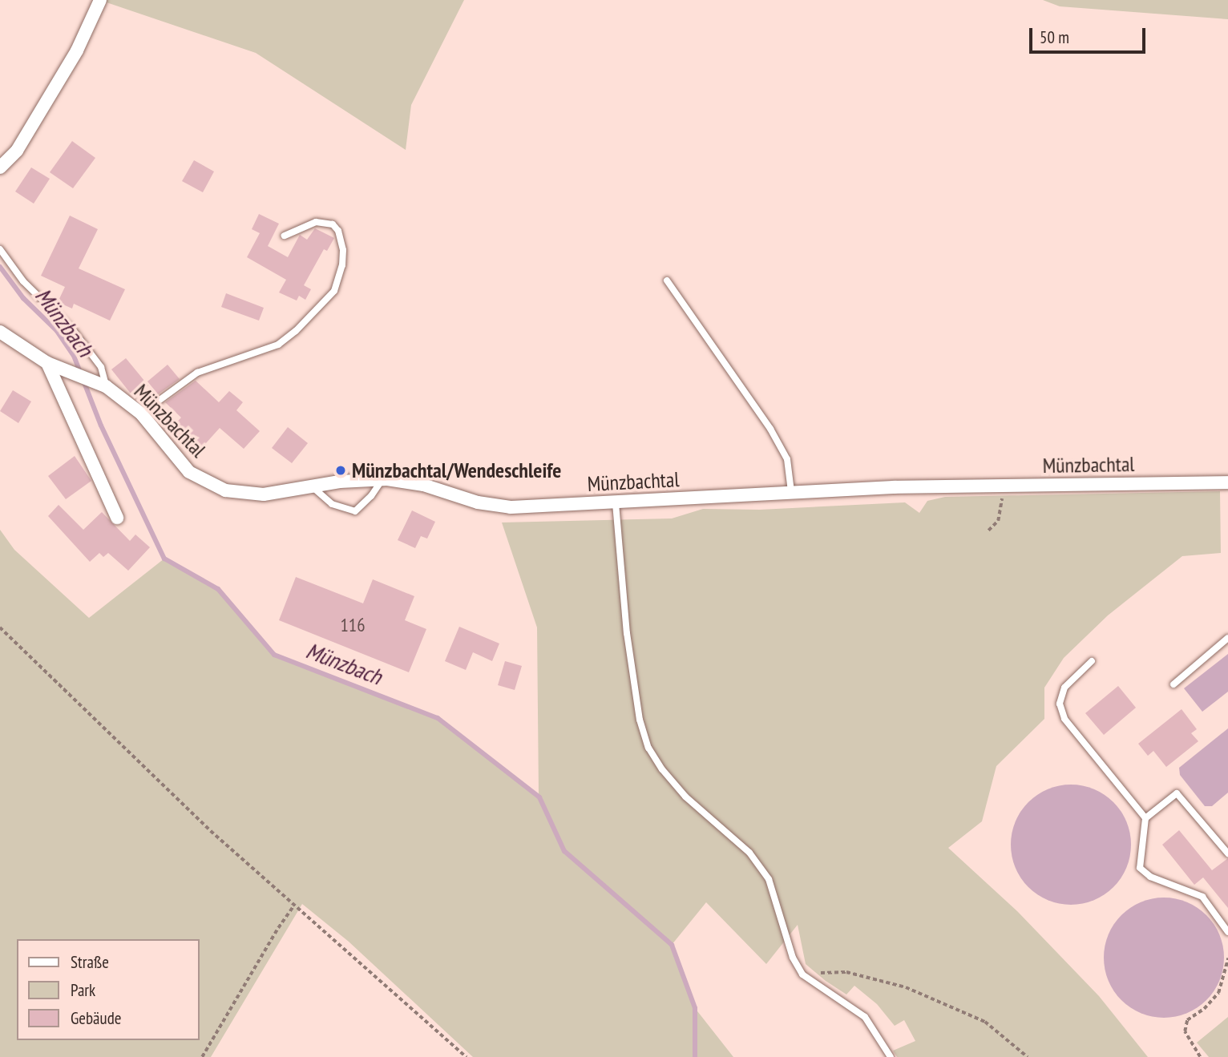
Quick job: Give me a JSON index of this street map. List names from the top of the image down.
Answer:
{
  "streets": {
    "street": ["Münzbachtal"]
  },
  "water": ["Münzbach"],
  "places": ["Münzbachtal/Wendeschleife"],
  "house_numbers": ["116"],
  "legend": ["Straße", "Park", "Gebäude"],
  "scale_bar": "50 m"
}
